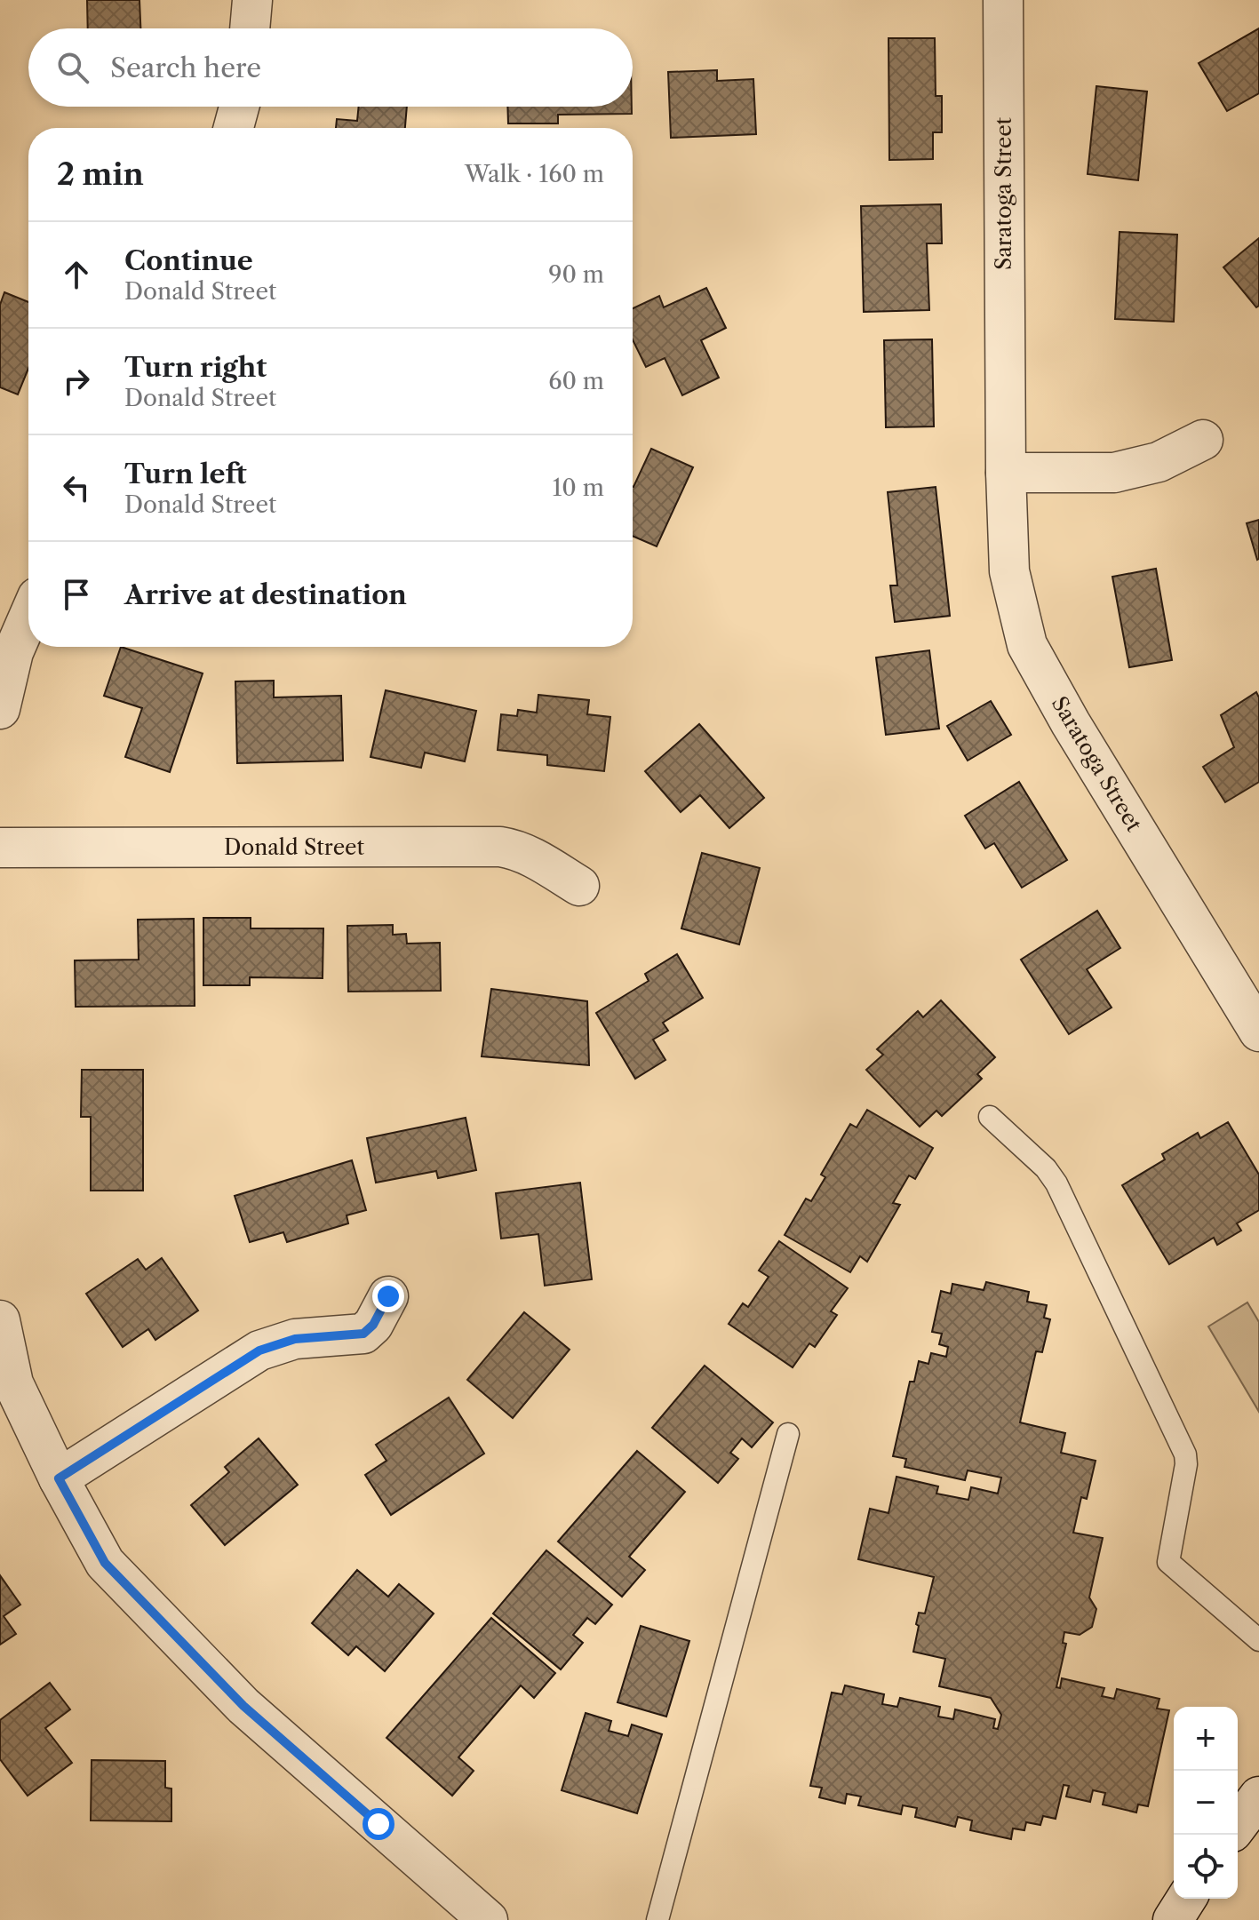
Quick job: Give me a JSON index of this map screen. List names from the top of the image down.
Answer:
{
  "streets": {
    "street": ["Saratoga Street", "Donald Street"]
  },
  "page": {
    "search": "Search here",
    "heading": ["2 min", "Walk · 160 m"],
    "list": [
      ["Continue", "Donald Street", "90 m"],
      ["Turn right", "Donald Street", "60 m"],
      ["Turn left", "Donald Street", "10 m"],
      "Arrive at destination"
    ],
    "map_buttons": ["+", "−"]
  }
}
